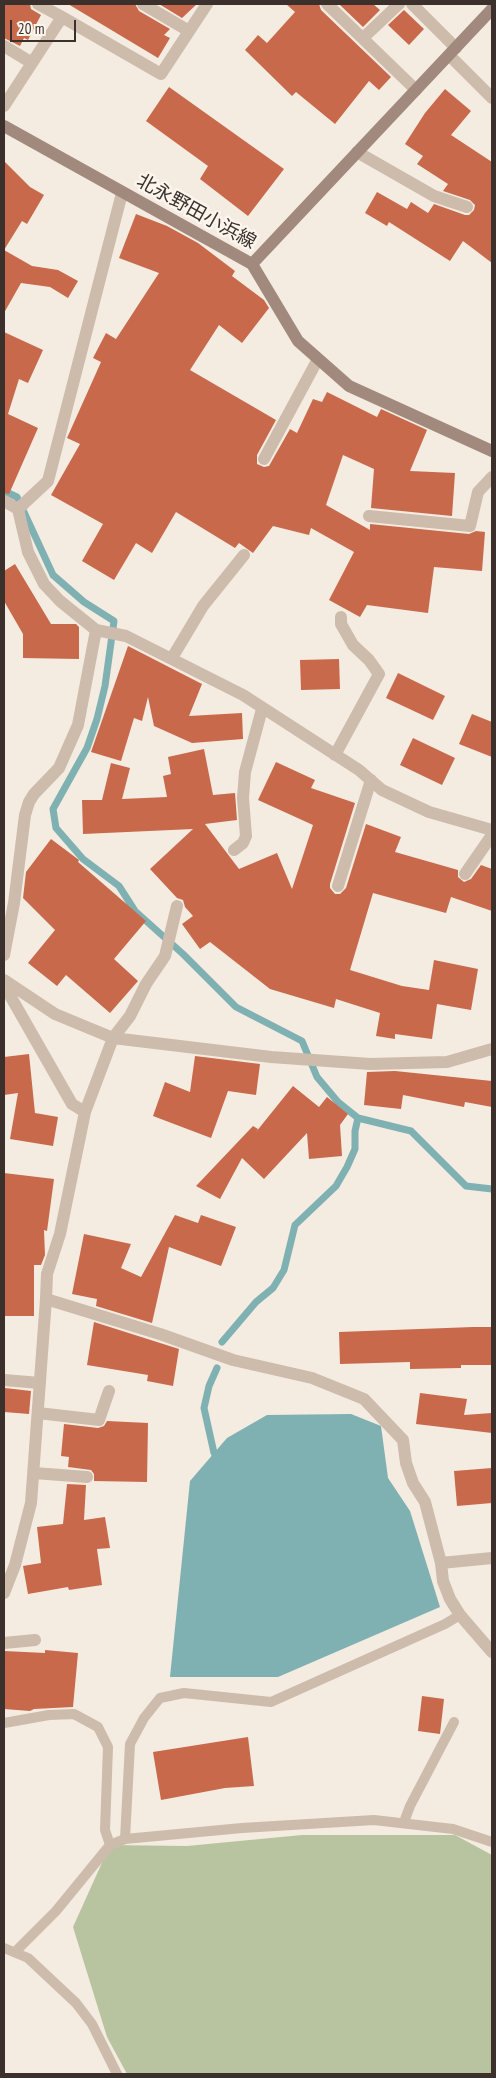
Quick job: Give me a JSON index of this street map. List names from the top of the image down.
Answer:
{
  "streets": {
    "main road": ["北永野田小浜線"]
  },
  "scale_bar": "20 m"
}
